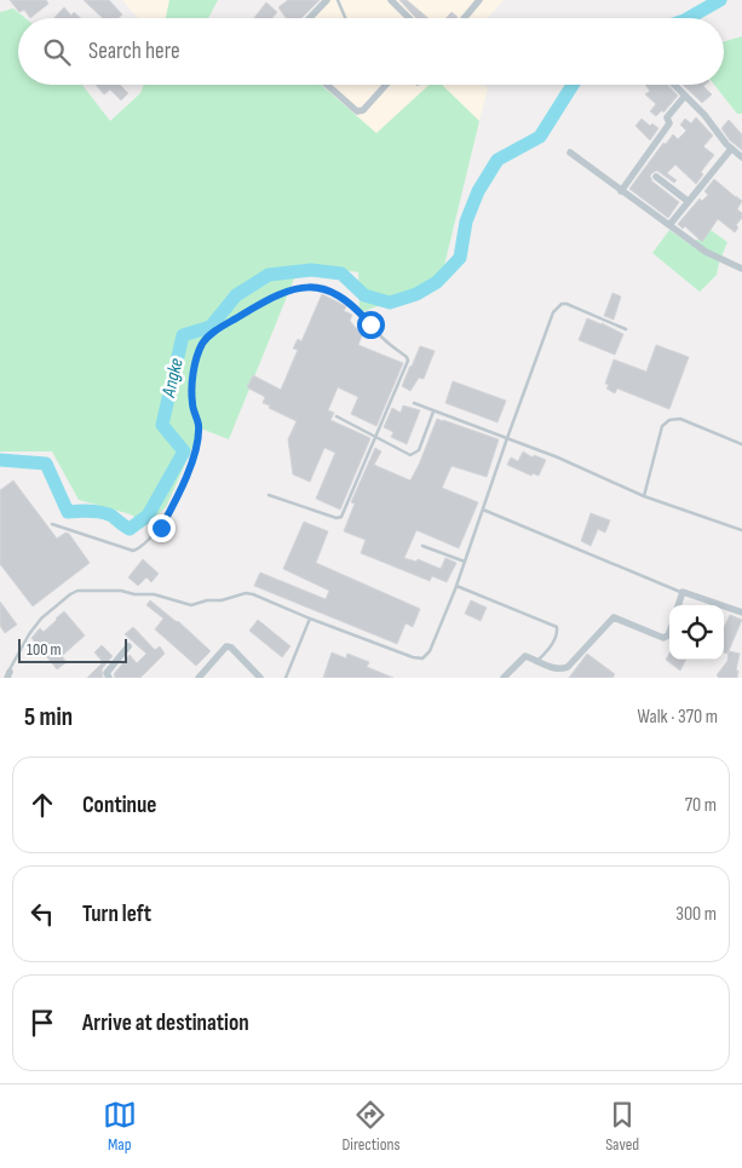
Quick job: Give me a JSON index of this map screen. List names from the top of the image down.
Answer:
{
  "water": ["Angke"],
  "scale_bar": "100 m",
  "page": {
    "search": "Search here",
    "scale": "100 m",
    "heading": ["5 min", "Walk · 370 m"],
    "list": [
      ["Continue", "70 m"],
      ["Turn left", "300 m"],
      "Arrive at destination"
    ],
    "nav": ["Map", "Directions", "Saved"]
  }
}
